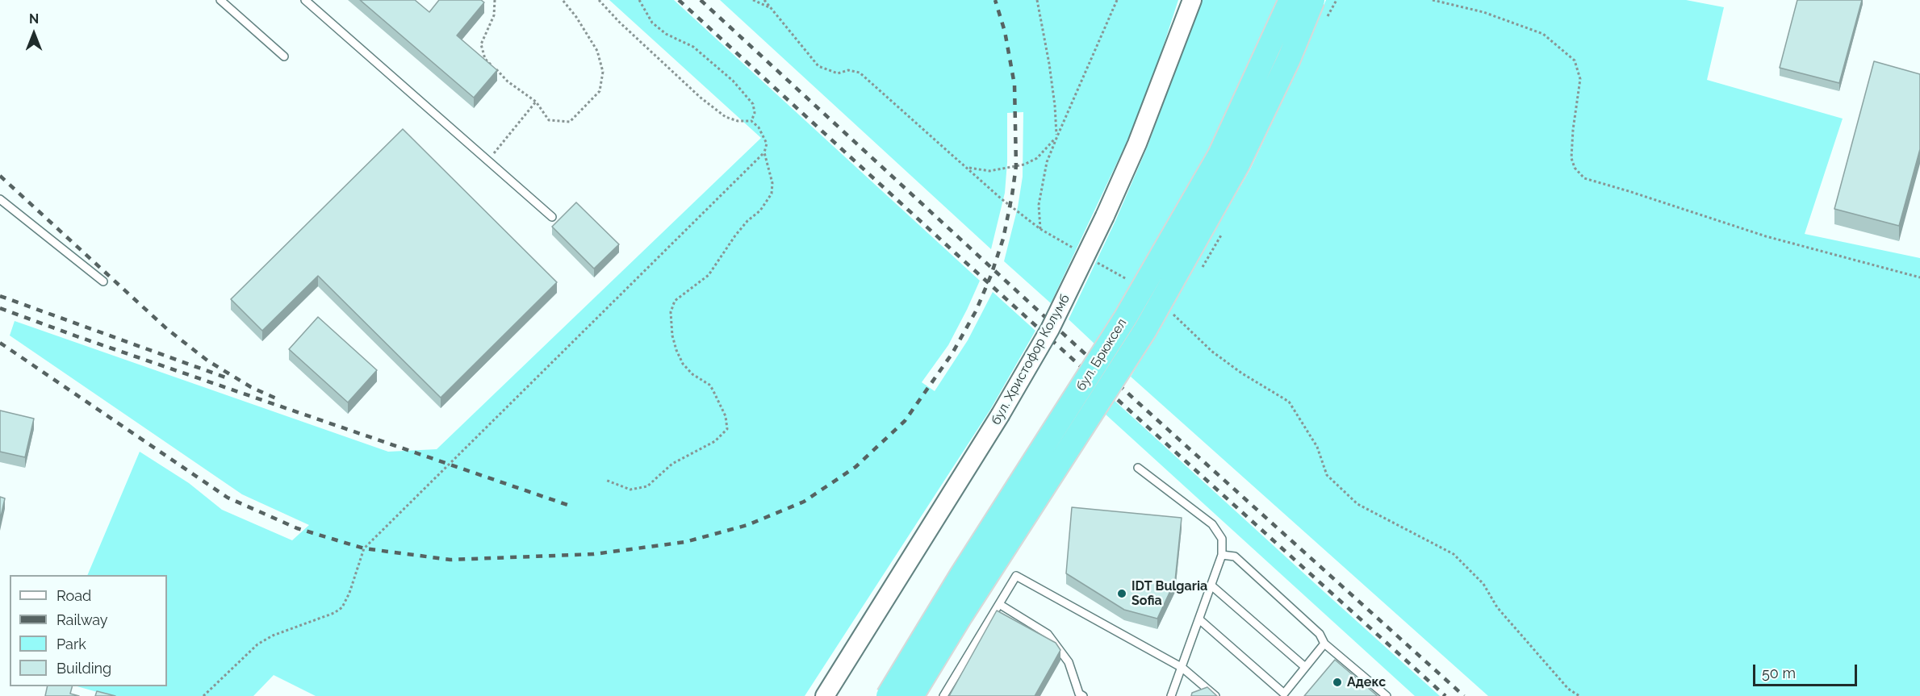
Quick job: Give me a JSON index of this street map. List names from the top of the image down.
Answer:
{
  "streets": {
    "main road": ["бул. Брюксел"],
    "street": ["бул. Христофор Колумб"]
  },
  "places": ["IDT Bulgaria Sofia", "Адекс"],
  "legend": [
    "Road",
    "Railway",
    "Park",
    "Building"
  ],
  "scale_bar": "50 m",
  "north": "top"
}
